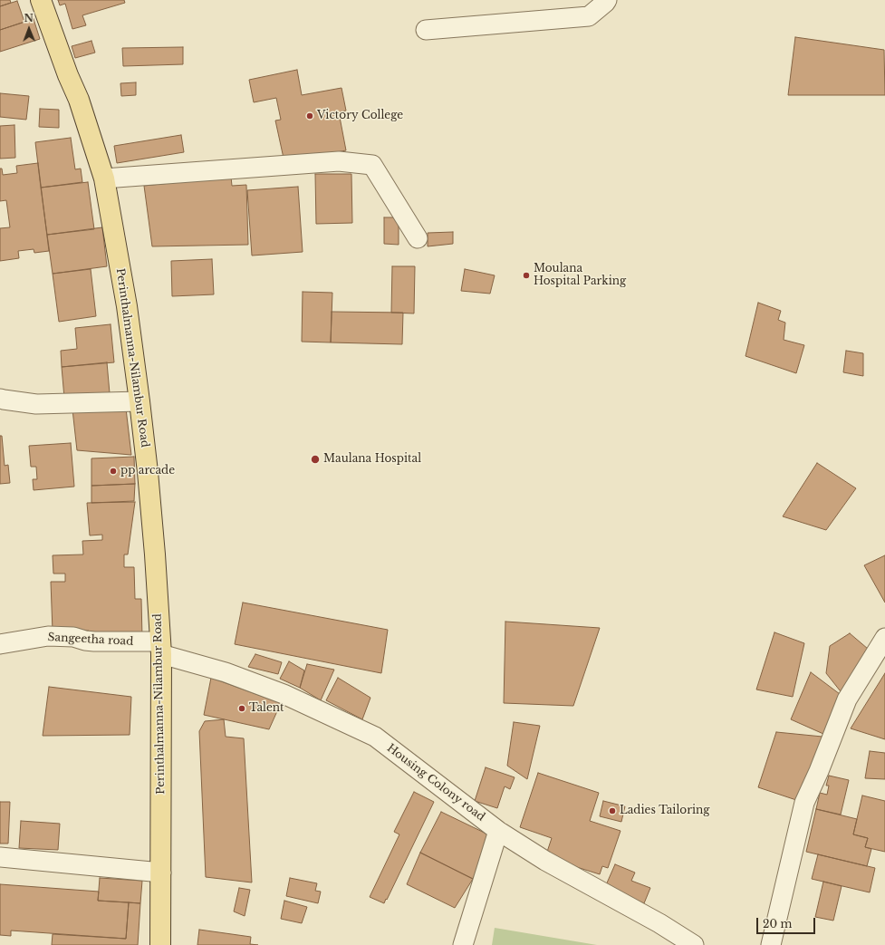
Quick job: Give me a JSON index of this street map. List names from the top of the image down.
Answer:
{
  "streets": {
    "main road": ["Perinthalmanna-Nilambur Road"],
    "street": ["Sangeetha road", "Housing Colony road"]
  },
  "crossings": [
    ["Perinthalmanna-Nilambur Road", "Sangeetha road"],
    ["Perinthalmanna-Nilambur Road", "Housing Colony road"],
    ["Sangeetha road", "Housing Colony road"]
  ],
  "places": [
    "Victory College",
    "Moulana Hospital Parking",
    "Maulana Hospital",
    "pp arcade",
    "Talent",
    "Ladies Tailoring"
  ],
  "scale_bar": "20 m",
  "north": "top"
}
